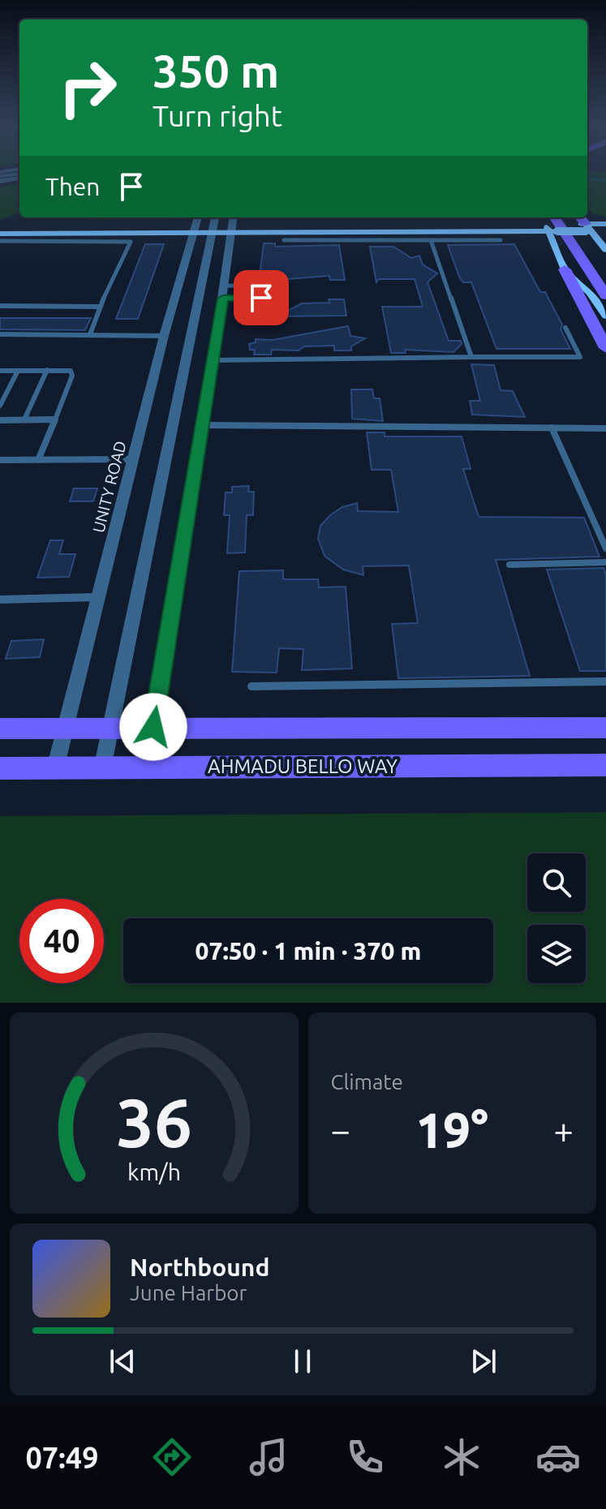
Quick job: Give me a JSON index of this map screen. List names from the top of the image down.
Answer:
{
  "streets": {
    "main road": ["AHMADU BELLO WAY"],
    "street": ["UNITY ROAD"]
  },
  "crossings": [
    ["UNITY ROAD", "AHMADU BELLO WAY"]
  ],
  "page": {
    "turn": ["350 m", "Turn right"],
    "then": "Then",
    "limit": "40",
    "trip": "07:50 · 1 min · 370 m",
    "tile": "Climate",
    "heat": ["−", "19°", "+"],
    "song": ["Northbound", "June Harbor"],
    "tabs": "07:49",
    "gauge": ["36", "km/h"]
  }
}
